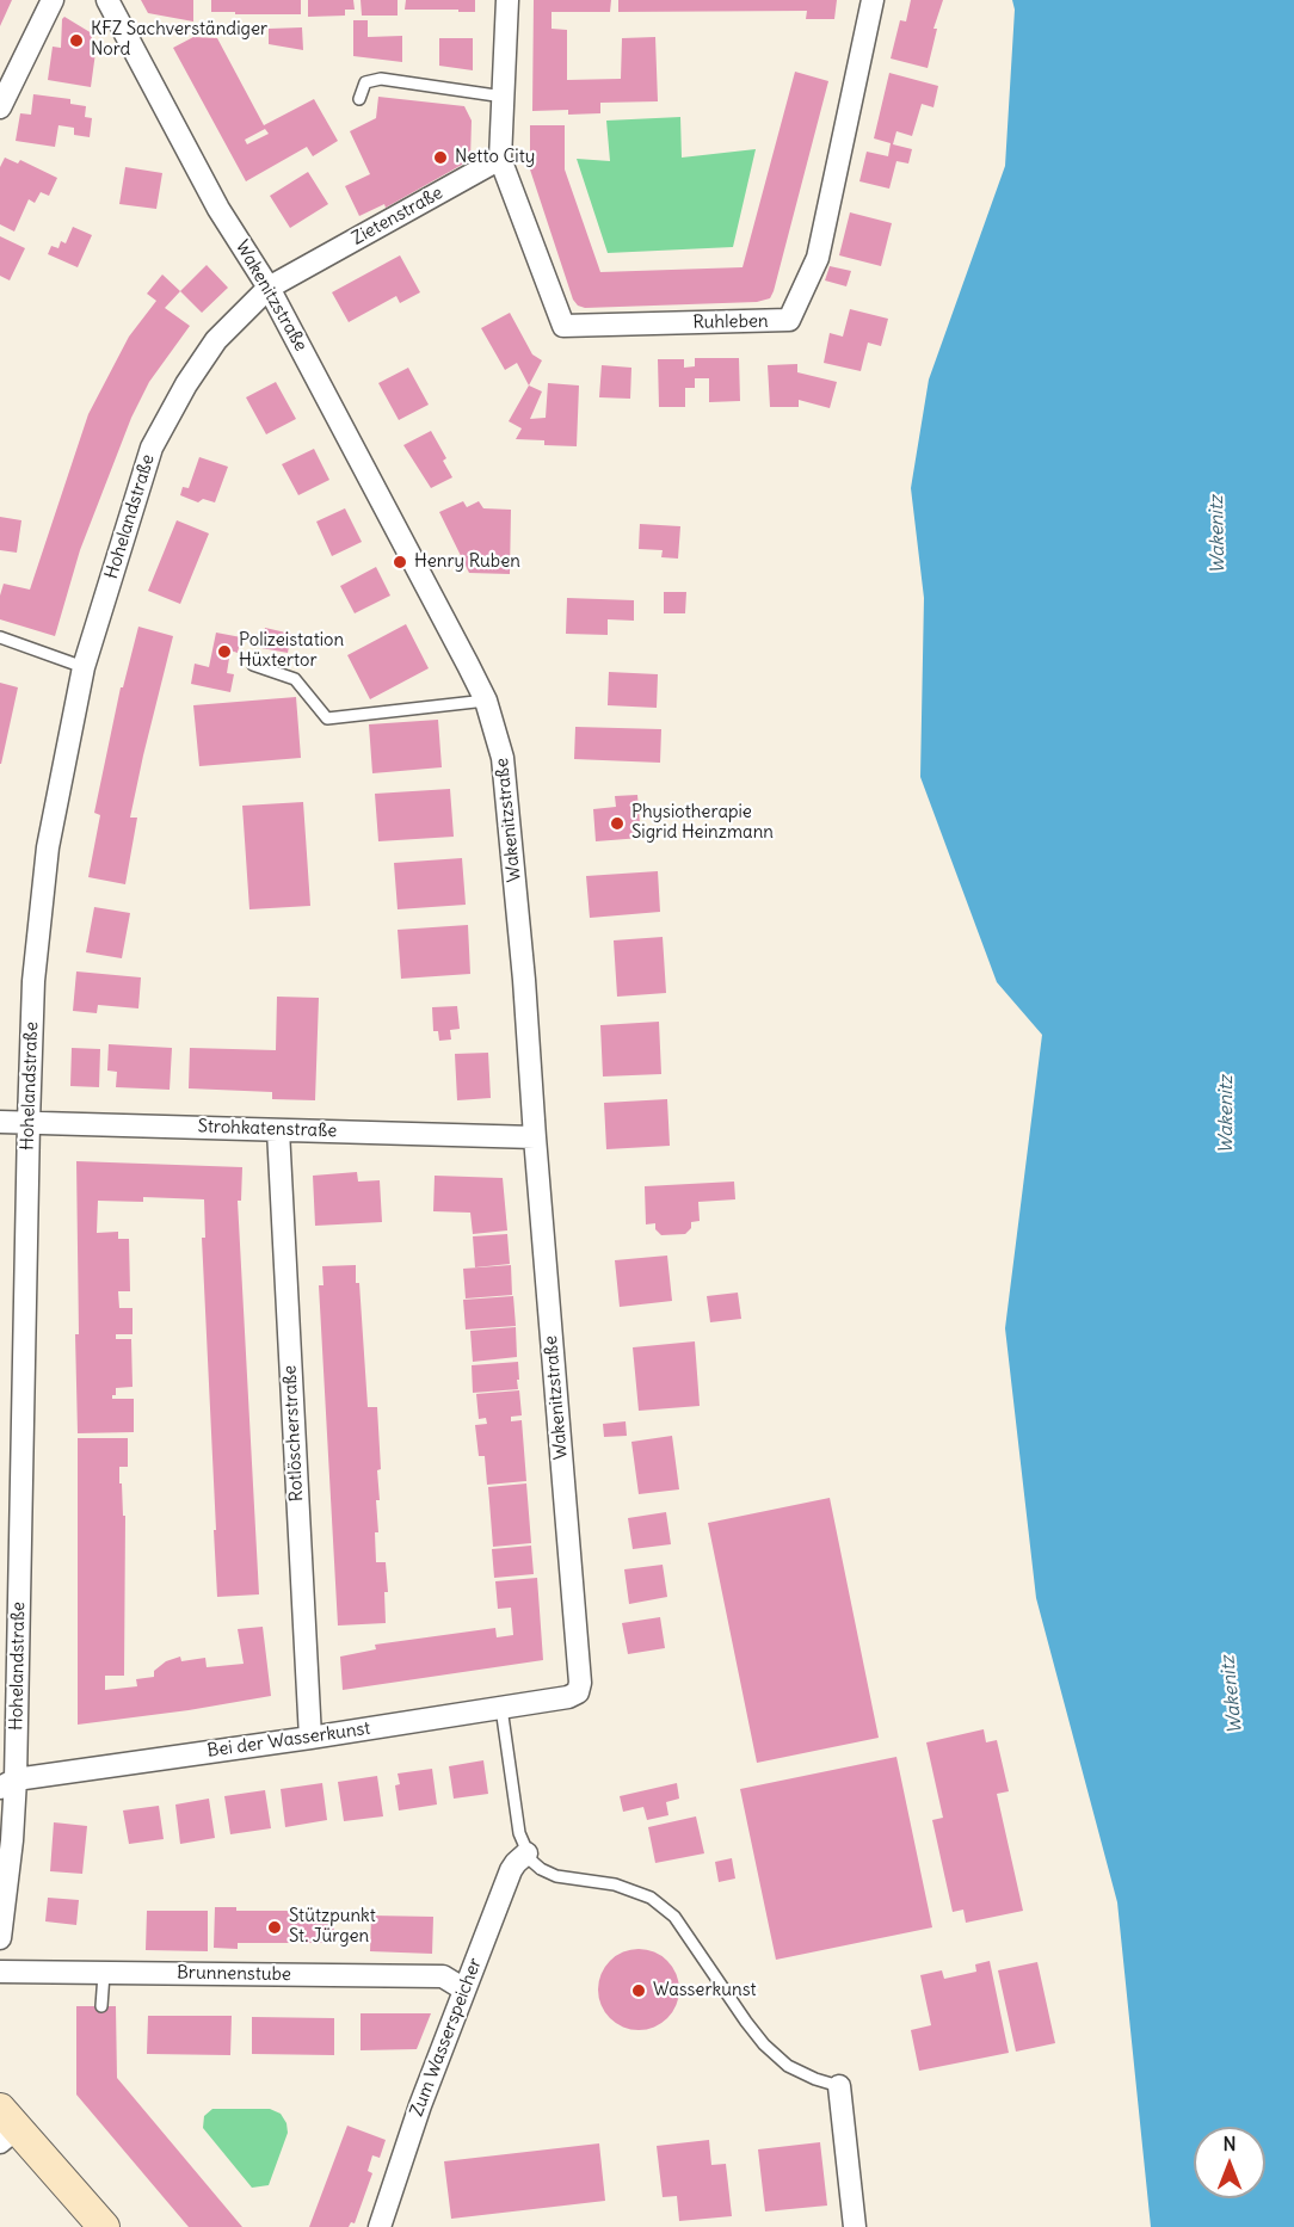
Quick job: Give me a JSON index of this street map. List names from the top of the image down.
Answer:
{
  "streets": {
    "street": [
      "Zietenstraße",
      "Wakenitzstraße",
      "Ruhleben",
      "Hohelandstraße",
      "Strohkatenstraße",
      "Rotlöscherstraße",
      "Bei der Wasserkunst",
      "Brunnenstube",
      "Zum Wasserspeicher"
    ]
  },
  "crossings": [
    ["Zietenstraße", "Wakenitzstraße"],
    ["Zietenstraße", "Ruhleben"],
    ["Zietenstraße", "Hohelandstraße"],
    ["Wakenitzstraße", "Hohelandstraße"],
    ["Wakenitzstraße", "Strohkatenstraße"],
    ["Wakenitzstraße", "Bei der Wasserkunst"],
    ["Hohelandstraße", "Strohkatenstraße"],
    ["Hohelandstraße", "Bei der Wasserkunst"],
    ["Strohkatenstraße", "Rotlöscherstraße"],
    ["Rotlöscherstraße", "Bei der Wasserkunst"],
    ["Brunnenstube", "Zum Wasserspeicher"]
  ],
  "water": ["Wakenitz"],
  "places": [
    "KFZ Sachverständiger Nord",
    "Netto City",
    "Henry Ruben",
    "Polizeistation Hüxtertor",
    "Physiotherapie Sigrid Heinzmann",
    "Stützpunkt St. Jürgen",
    "Wasserkunst"
  ],
  "north": "top"
}
